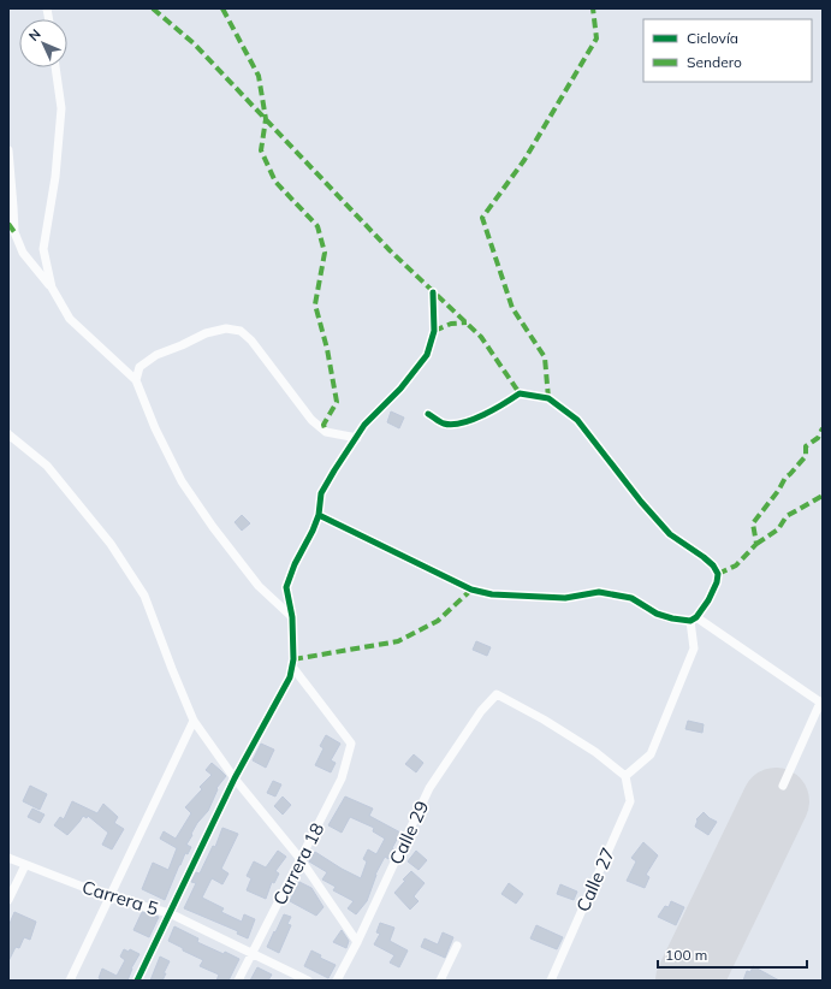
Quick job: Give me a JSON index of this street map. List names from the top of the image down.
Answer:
{
  "streets": {
    "street": [
      "Calle 29",
      "Carrera 18",
      "Calle 27",
      "Carrera 5"
    ]
  },
  "crossings": [
    ["Calle 29", "Calle 27"],
    ["Carrera 18", "Carrera 5"]
  ],
  "legend": ["Ciclovía", "Sendero"],
  "scale_bar": "100 m",
  "north": "top left"
}
